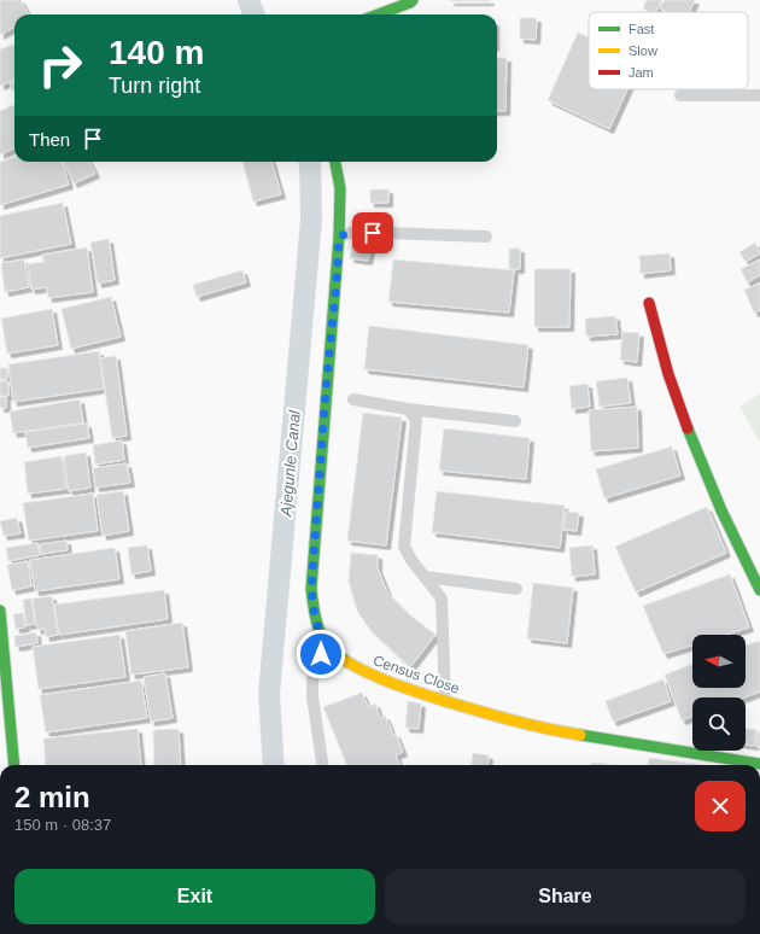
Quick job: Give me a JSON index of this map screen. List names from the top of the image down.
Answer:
{
  "streets": {
    "street": ["Census Close"]
  },
  "water": ["Ajegunle Canal"],
  "legend": ["Fast", "Slow", "Jam"],
  "north": "left",
  "page": {
    "turn": ["140 m", "Turn right"],
    "then": "Then",
    "heading": ["2 min", "150 m · 08:37"],
    "buttons": ["Exit", "Share"]
  }
}
